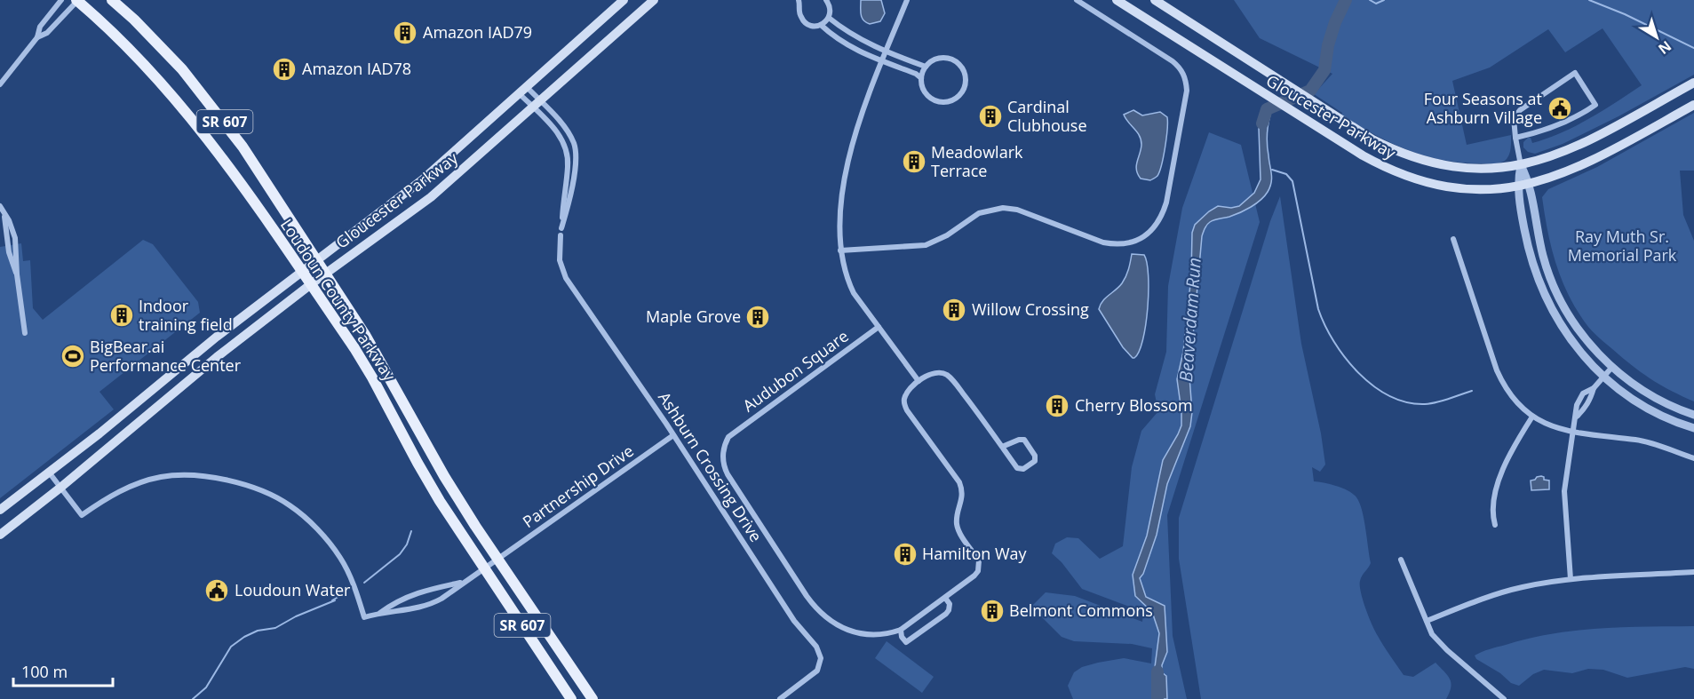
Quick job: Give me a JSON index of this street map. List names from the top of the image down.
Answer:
{
  "streets": {
    "main road": ["Gloucester Parkway", "SR 607", "Loudoun County Parkway"],
    "street": ["Audubon Square", "Ashburn Crossing Drive", "Partnership Drive"]
  },
  "crossings": [
    ["Gloucester Parkway", "Loudoun County Parkway"],
    ["Loudoun County Parkway", "Partnership Drive"],
    ["Ashburn Crossing Drive", "Partnership Drive"]
  ],
  "water": ["Beaverdam Run"],
  "parks": ["Ray Muth Sr. Memorial Park"],
  "places": {
    "building": [
      "Amazon IAD79",
      "Amazon IAD78",
      "Cardinal Clubhouse",
      "Meadowlark Terrace",
      "Willow Crossing",
      "Indoor training field",
      "Maple Grove",
      "Cherry Blossom",
      "Hamilton Way",
      "Belmont Commons"
    ],
    "public building": ["Four Seasons at Ashburn Village", "Loudoun Water"],
    "sports": ["BigBear.ai Performance Center"]
  },
  "scale_bar": "100 m",
  "north": "bottom right"
}
